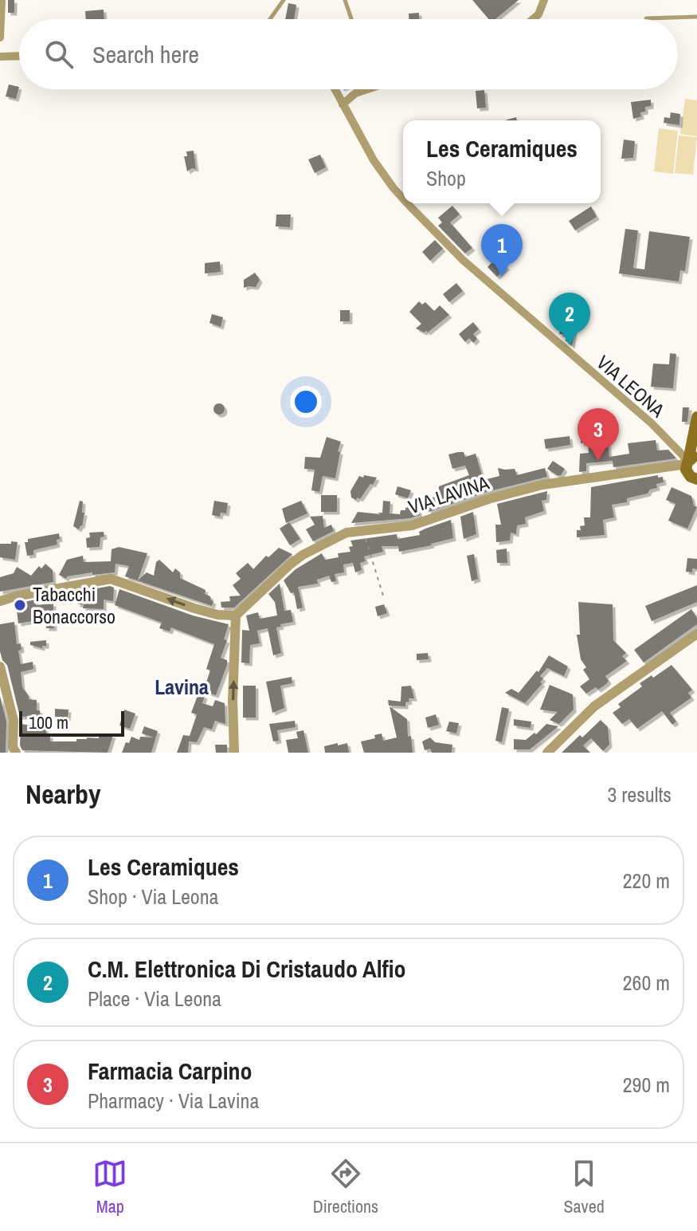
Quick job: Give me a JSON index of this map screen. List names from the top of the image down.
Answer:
{
  "streets": {
    "street": ["VIA LEONA", "VIA LAVINA"]
  },
  "crossings": [
    ["VIA LEONA", "VIA LAVINA"]
  ],
  "districts": ["Lavina"],
  "places": ["Tabacchi Bonaccorso"],
  "scale_bar": "100 m",
  "page": {
    "search": "Search here",
    "popup": ["Les Ceramiques", "Shop"],
    "pins": ["1", "2", "3"],
    "scale": "100 m",
    "heading": ["Nearby", "3 results"],
    "list": [
      {
        "mark": "1",
        "name": "Les Ceramiques",
        "note": "Shop · Via Leona",
        "value": "220 m"
      },
      {
        "mark": "2",
        "name": "C.M. Elettronica Di Cristaudo Alfio",
        "note": "Place · Via Leona",
        "value": "260 m"
      },
      {
        "mark": "3",
        "name": "Farmacia Carpino",
        "note": "Pharmacy · Via Lavina",
        "value": "290 m"
      }
    ],
    "nav": ["Map", "Directions", "Saved"]
  }
}
